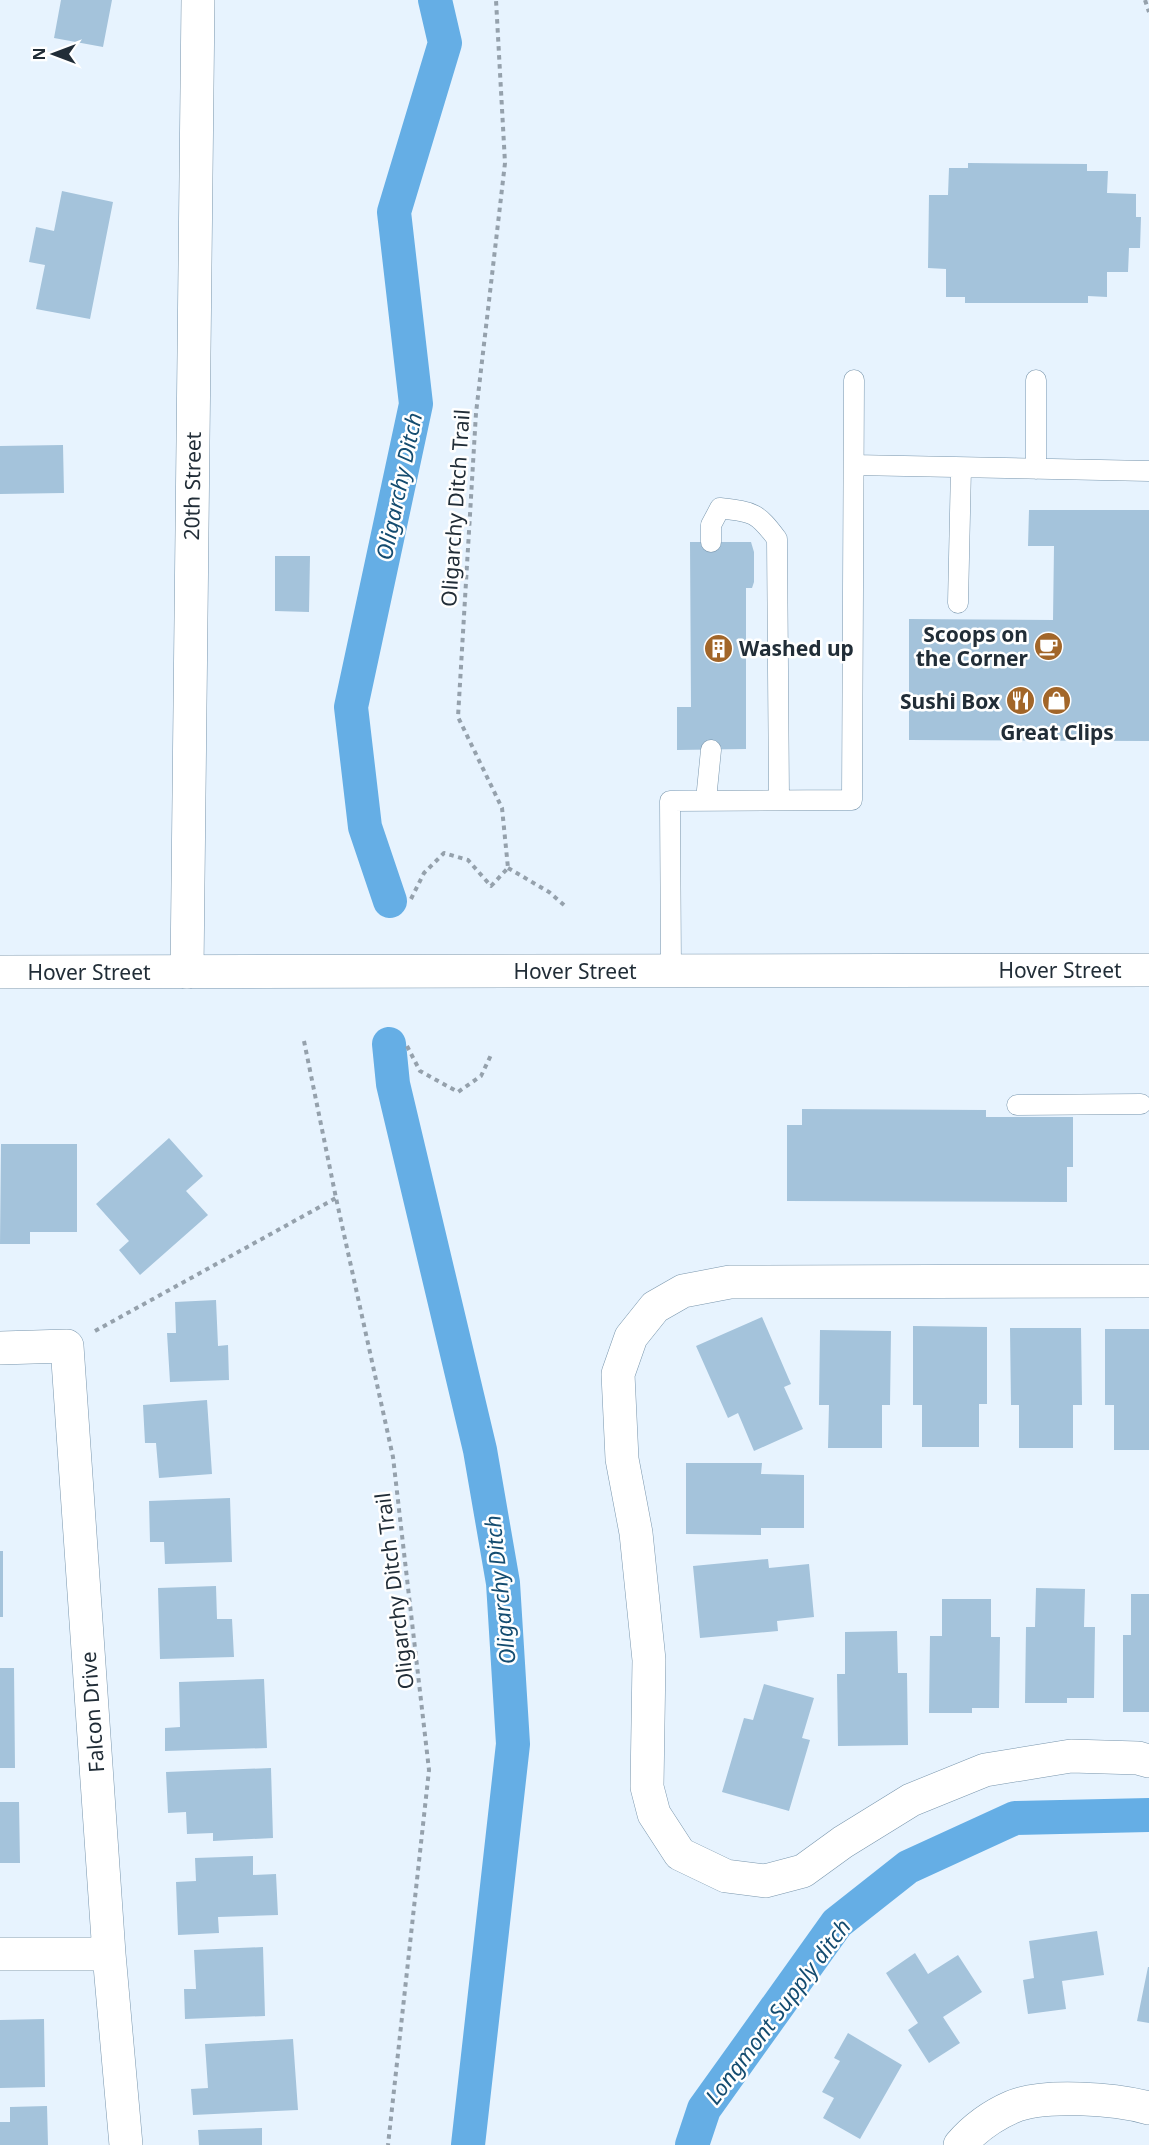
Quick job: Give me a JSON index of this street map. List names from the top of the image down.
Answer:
{
  "streets": {
    "street": ["20th Street", "Hover Street", "Falcon Drive"],
    "path": ["Oligarchy Ditch Trail"]
  },
  "crossings": [
    ["20th Street", "Hover Street"]
  ],
  "water": ["Oligarchy Ditch", "Longmont Supply ditch"],
  "places": {
    "cafe": ["Scoops on the Corner"],
    "building": ["Washed up"],
    "restaurant": ["Sushi Box"],
    "shop": ["Great Clips"]
  },
  "north": "left"
}
